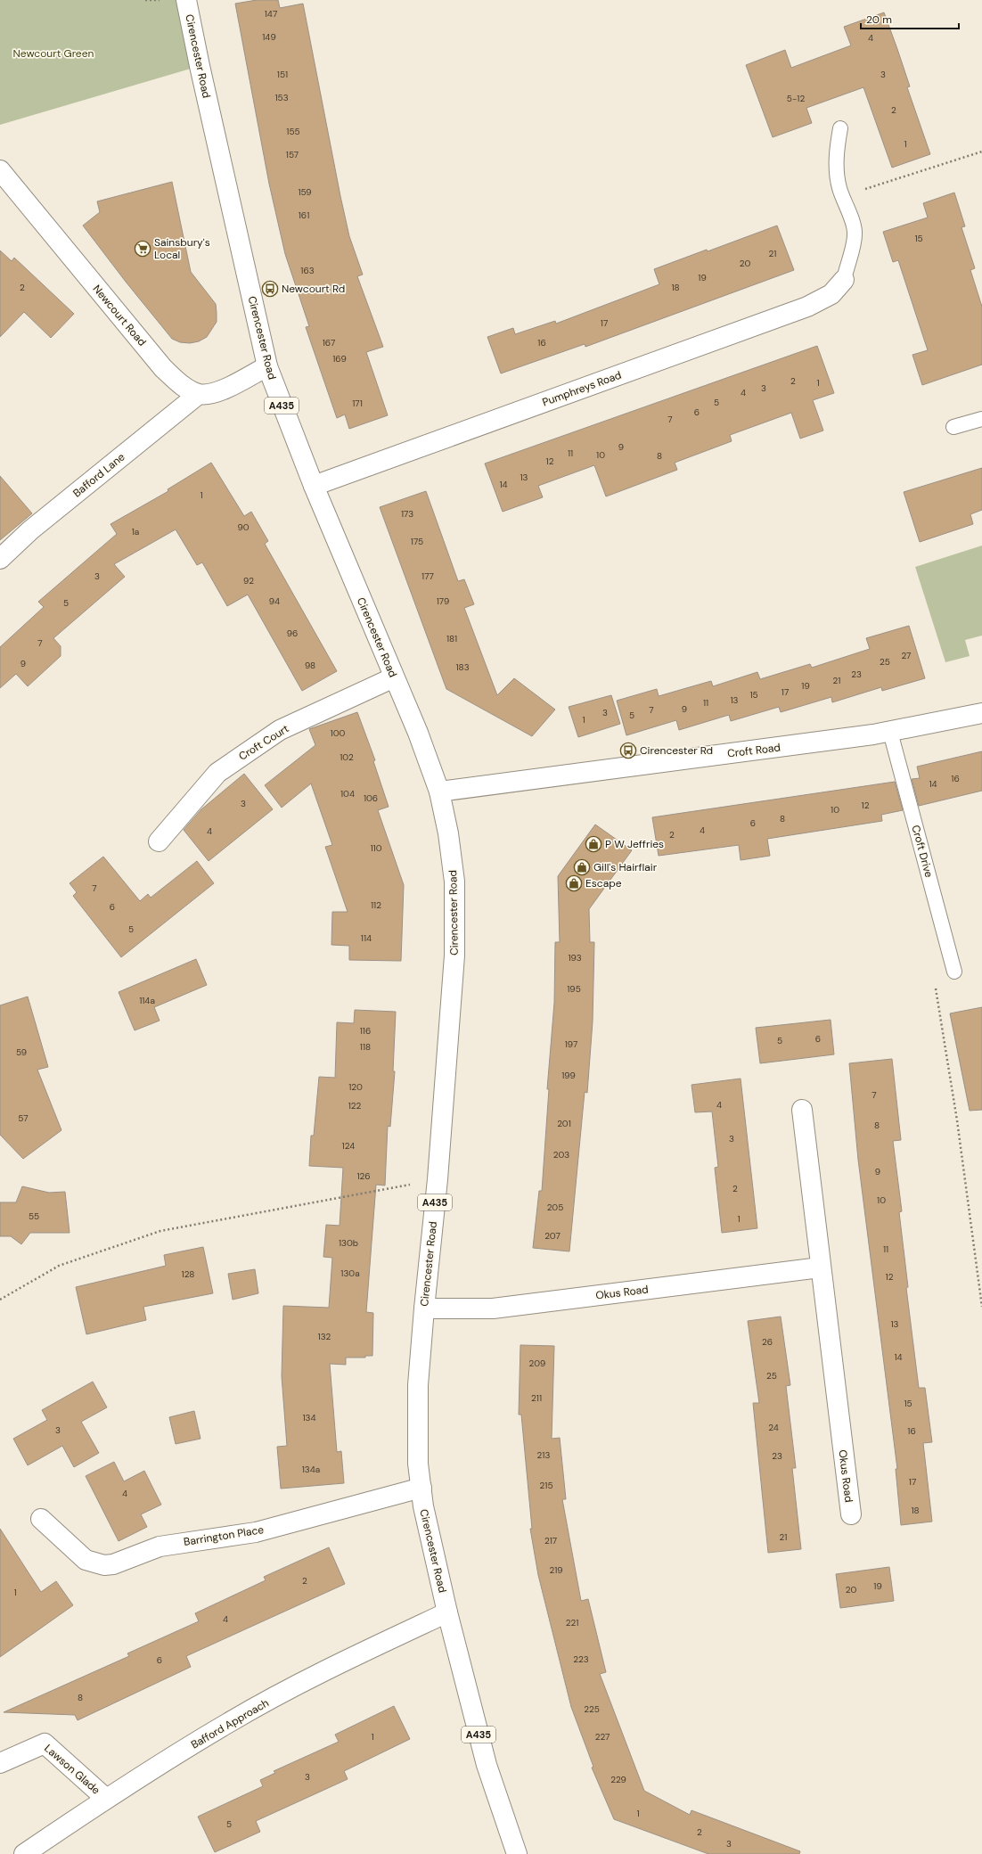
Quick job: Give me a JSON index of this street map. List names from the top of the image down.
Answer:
{
  "streets": {
    "street": [
      "Cirencester Road",
      "Newcourt Road",
      "Pumphreys Road",
      "A435",
      "Bafford Lane",
      "Croft Court",
      "Croft Road",
      "Okus Road",
      "Barrington Place",
      "Bafford Approach",
      "Lawson Glade"
    ],
    "lane": ["Croft Drive"]
  },
  "crossings": [
    ["Cirencester Road", "Pumphreys Road"],
    ["Cirencester Road", "Croft Court"],
    ["Cirencester Road", "Croft Road"],
    ["Cirencester Road", "Okus Road"],
    ["Cirencester Road", "Barrington Place"],
    ["Cirencester Road", "Bafford Approach"],
    ["Newcourt Road", "Bafford Lane"],
    ["Croft Road", "Croft Drive"],
    ["Bafford Approach", "Lawson Glade"]
  ],
  "parks": ["Newcourt Green"],
  "places": {
    "supermarket": ["Sainsbury's Local"],
    "bus stop": ["Newcourt Rd", "Cirencester Rd"],
    "shop": ["P W Jeffries", "Gill's Hairflair", "Escape"]
  },
  "house_numbers": [
    "147",
    "149",
    "4",
    "151",
    "3",
    "153",
    "5-12",
    "2",
    "155",
    "1",
    "157",
    "159",
    "161",
    "15",
    "21",
    "20",
    "163",
    "19",
    "2",
    "18",
    "17",
    "167",
    "16",
    "169",
    "2",
    "1",
    "3",
    "4",
    "5",
    "171",
    "6",
    "7",
    "9",
    "11",
    "10",
    "8",
    "12",
    "13",
    "14",
    "1",
    "173",
    "90",
    "1a",
    "175",
    "3",
    "177",
    "92",
    "94",
    "179",
    "5",
    "96",
    "181",
    "7",
    "27",
    "25",
    "9",
    "98",
    "183",
    "23",
    "21",
    "19",
    "17",
    "15",
    "13",
    "11",
    "9",
    "7",
    "3",
    "5",
    "1",
    "100",
    "102",
    "16",
    "14",
    "104",
    "106",
    "3",
    "12",
    "10",
    "8",
    "6",
    "4",
    "4",
    "2",
    "110",
    "7",
    "112",
    "6",
    "5",
    "114",
    "193",
    "195",
    "114a",
    "116",
    "6",
    "5",
    "197",
    "118",
    "59",
    "199",
    "120",
    "7",
    "4",
    "122",
    "57",
    "201",
    "8",
    "3",
    "124",
    "203",
    "9",
    "126",
    "2",
    "10",
    "205",
    "55",
    "1",
    "207",
    "130b",
    "11",
    "130a",
    "128",
    "12",
    "13",
    "132",
    "26",
    "14",
    "209",
    "25",
    "211",
    "15",
    "134",
    "24",
    "3",
    "16",
    "213",
    "23",
    "134a",
    "17",
    "215",
    "4",
    "18",
    "21",
    "217",
    "219",
    "2",
    "19",
    "20",
    "1",
    "4",
    "221",
    "223",
    "6",
    "8",
    "225",
    "1",
    "227",
    "3",
    "229",
    "1",
    "5",
    "2",
    "3"
  ],
  "scale_bar": "20 m"
}
